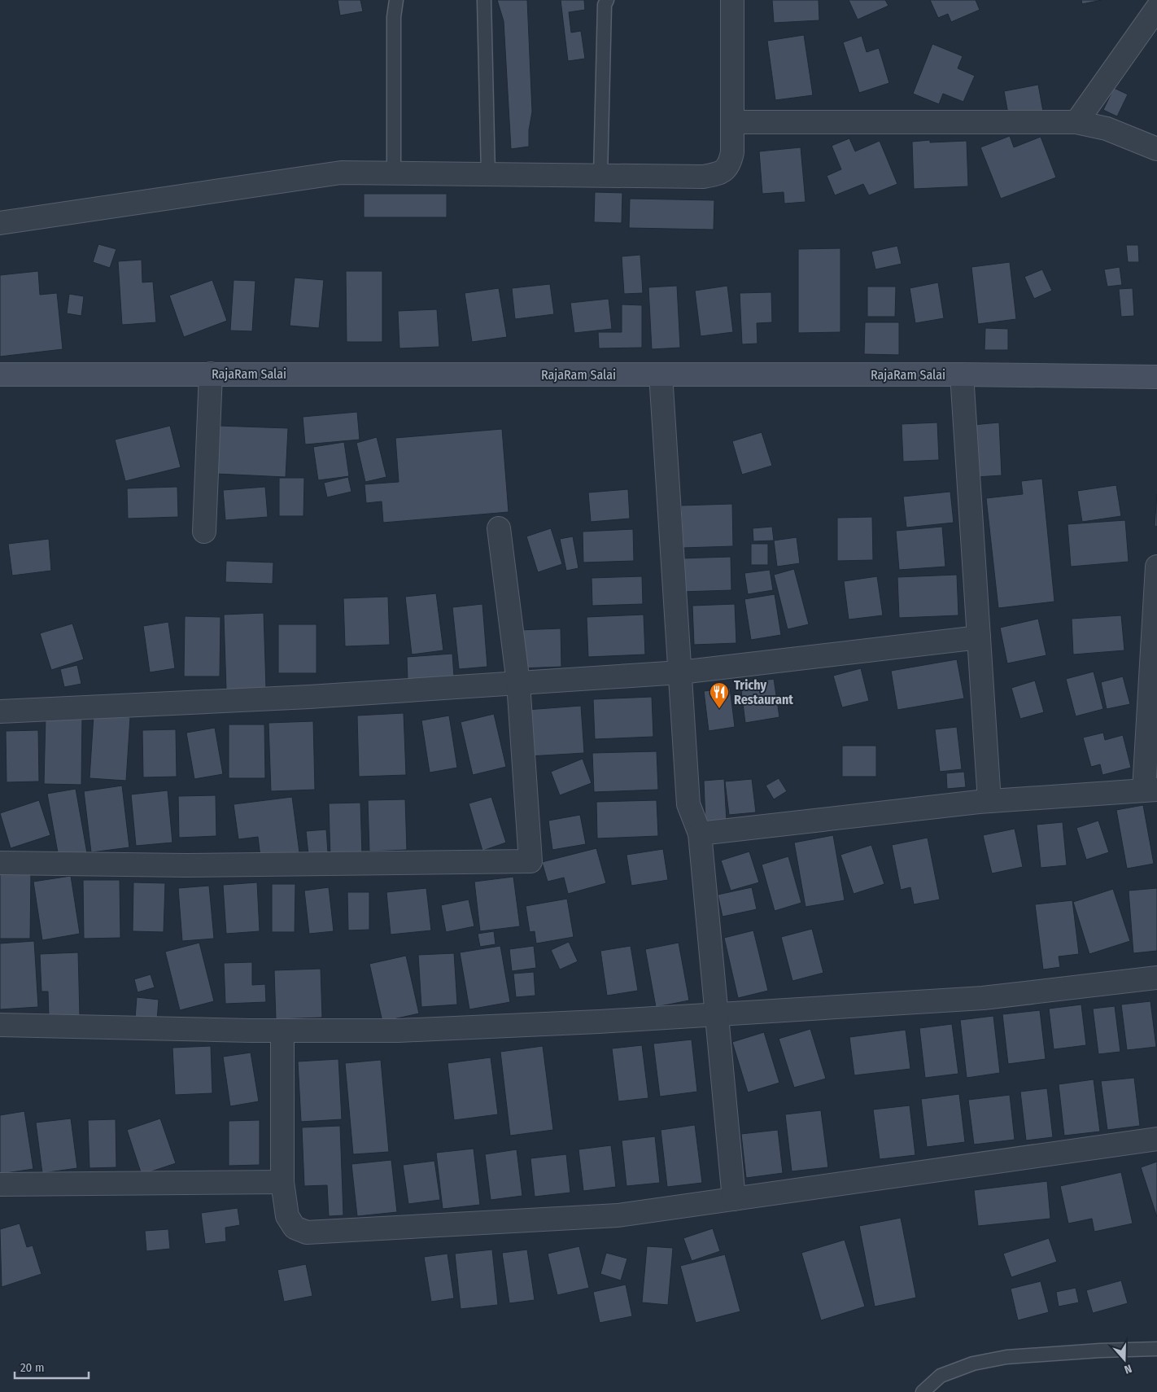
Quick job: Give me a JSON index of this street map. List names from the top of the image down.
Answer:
{
  "streets": {
    "street": ["RajaRam Salai"]
  },
  "places": {
    "restaurant": ["Trichy Restaurant"]
  },
  "scale_bar": "20 m",
  "north": "bottom"
}
